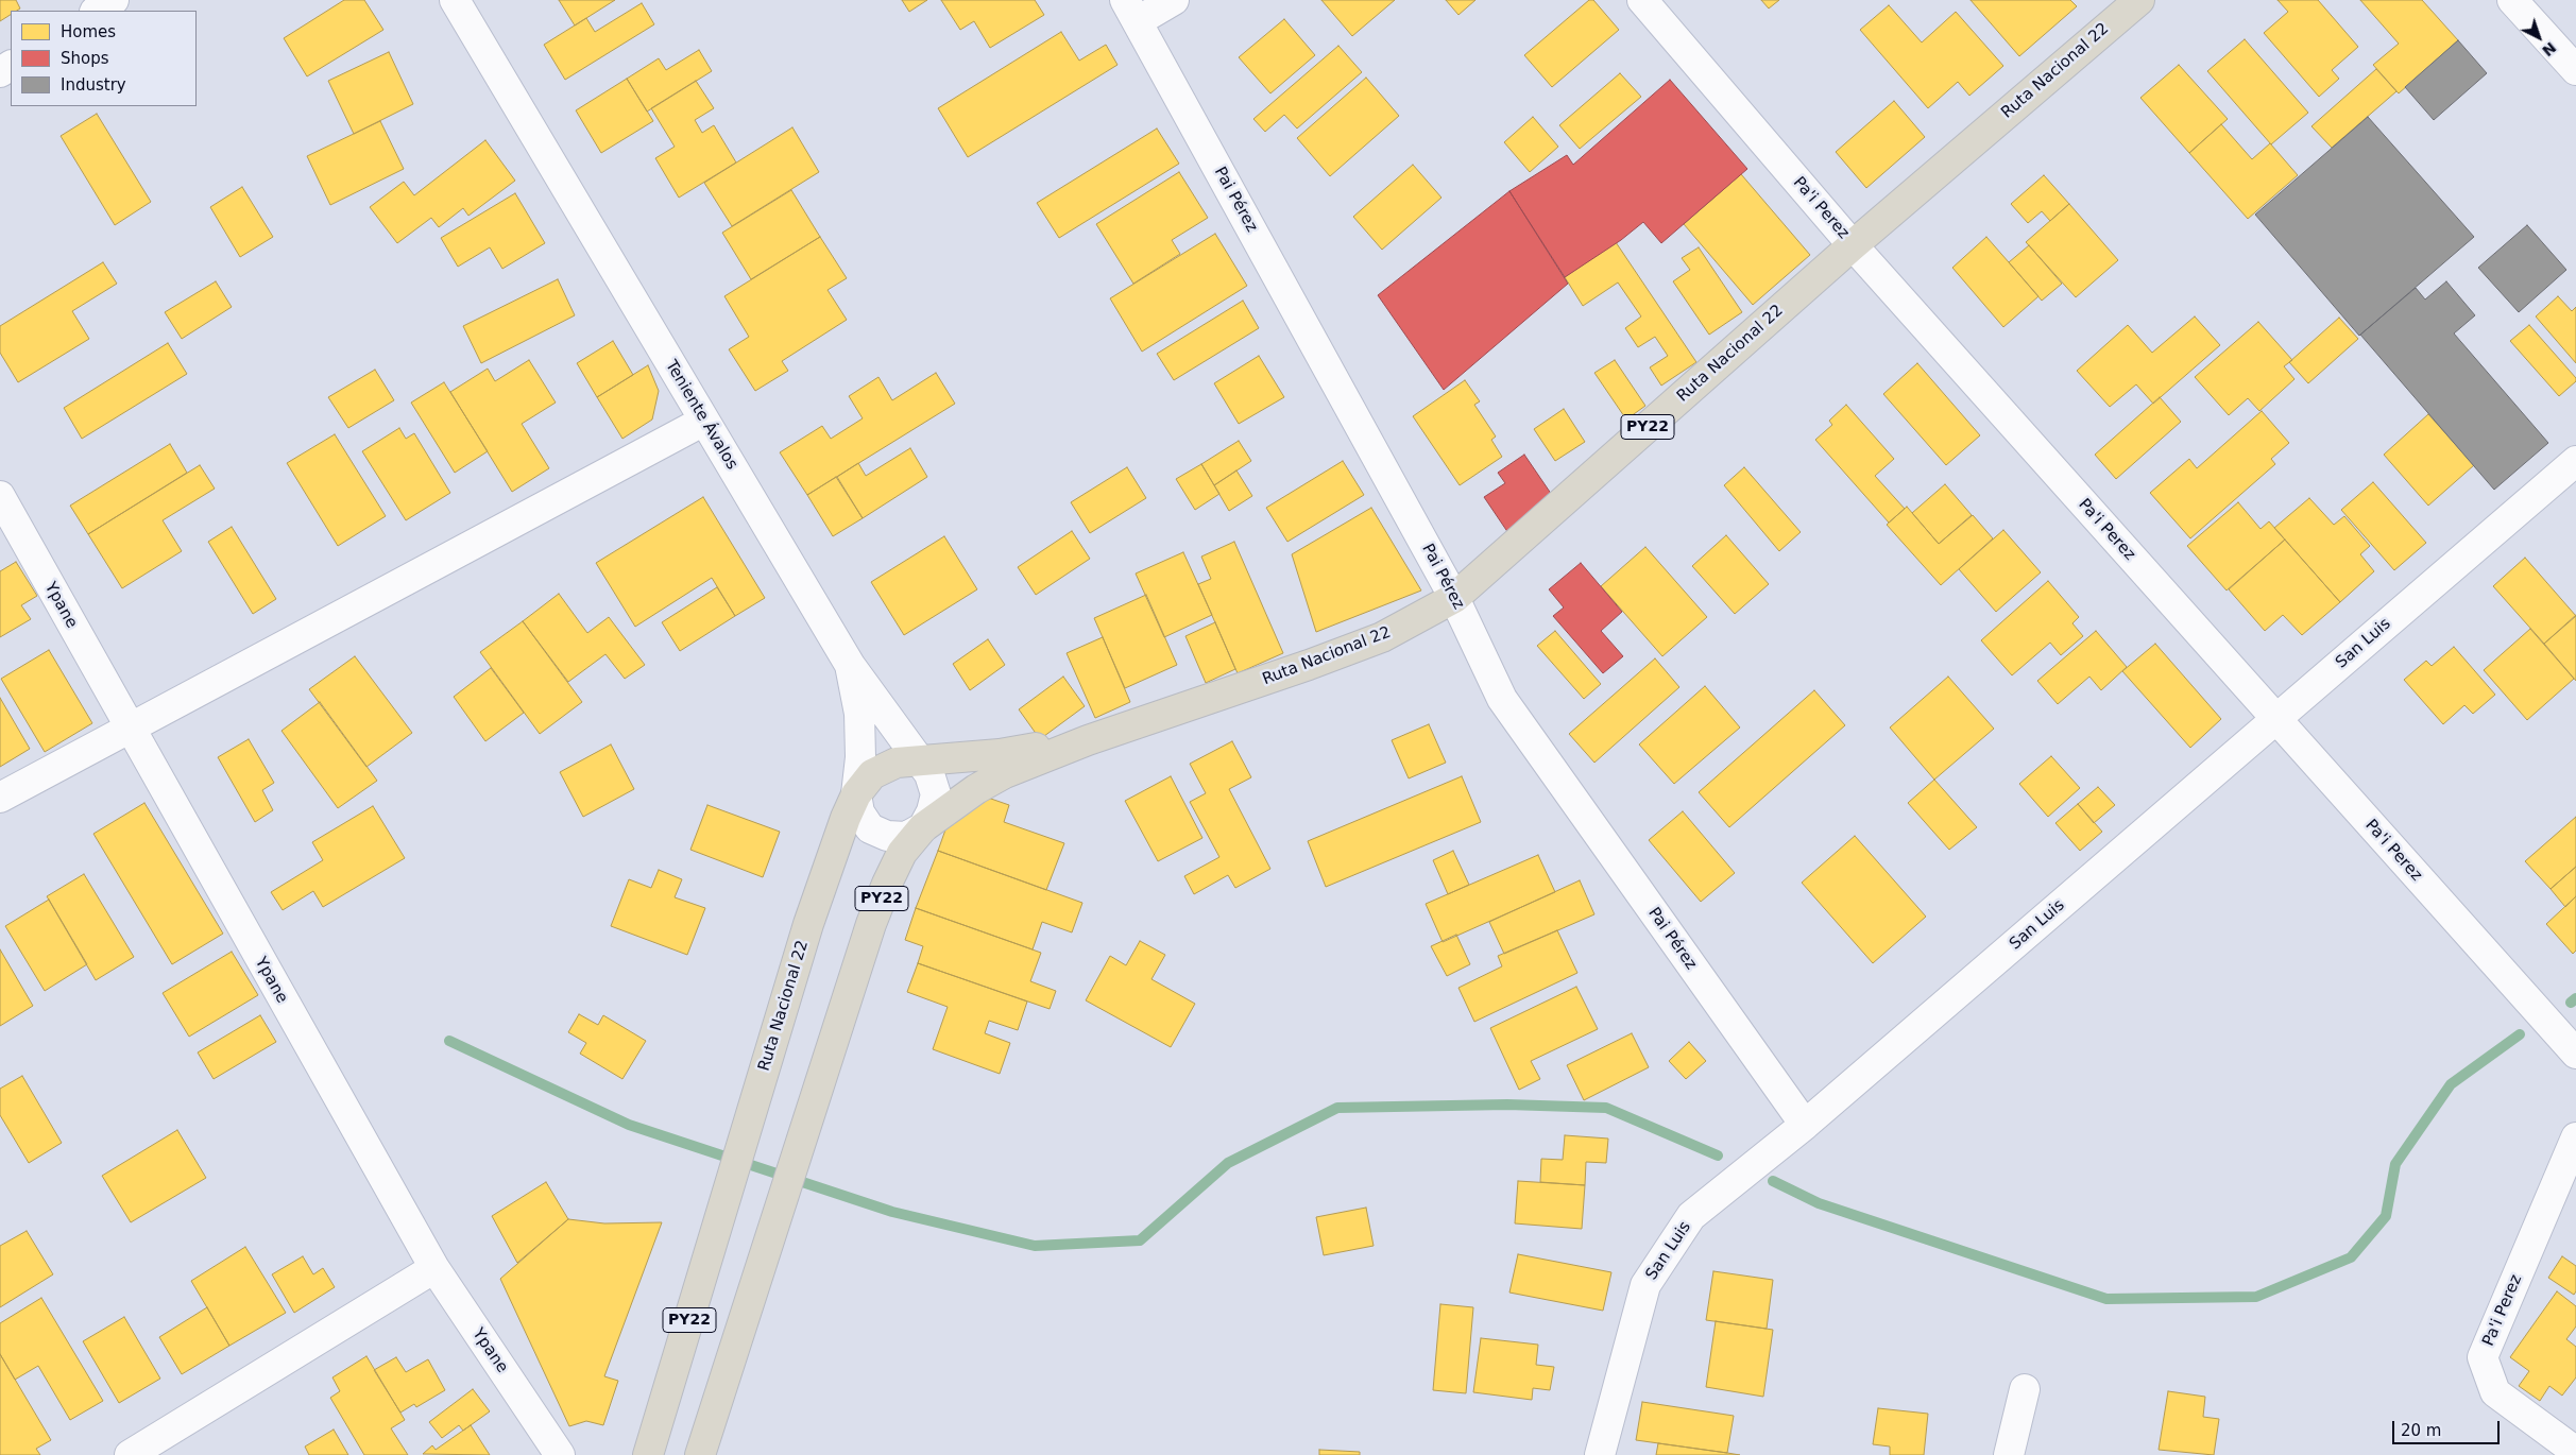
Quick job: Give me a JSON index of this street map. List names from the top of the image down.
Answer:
{
  "streets": {
    "highway": ["Ruta Nacional 22", "PY22"],
    "street": [
      "Pai Pérez",
      "Pa'i Perez",
      "Teniente Ávalos",
      "Ypane",
      "San Luis"
    ]
  },
  "crossings": [
    ["Ruta Nacional 22", "Pai Pérez"],
    ["Ruta Nacional 22", "Pa'i Perez"],
    ["Ruta Nacional 22", "Teniente Ávalos"],
    ["Pai Pérez", "San Luis"],
    ["Pa'i Perez", "San Luis"]
  ],
  "legend": ["Homes", "Shops", "Industry"],
  "scale_bar": "20 m",
  "north": "bottom right"
}
